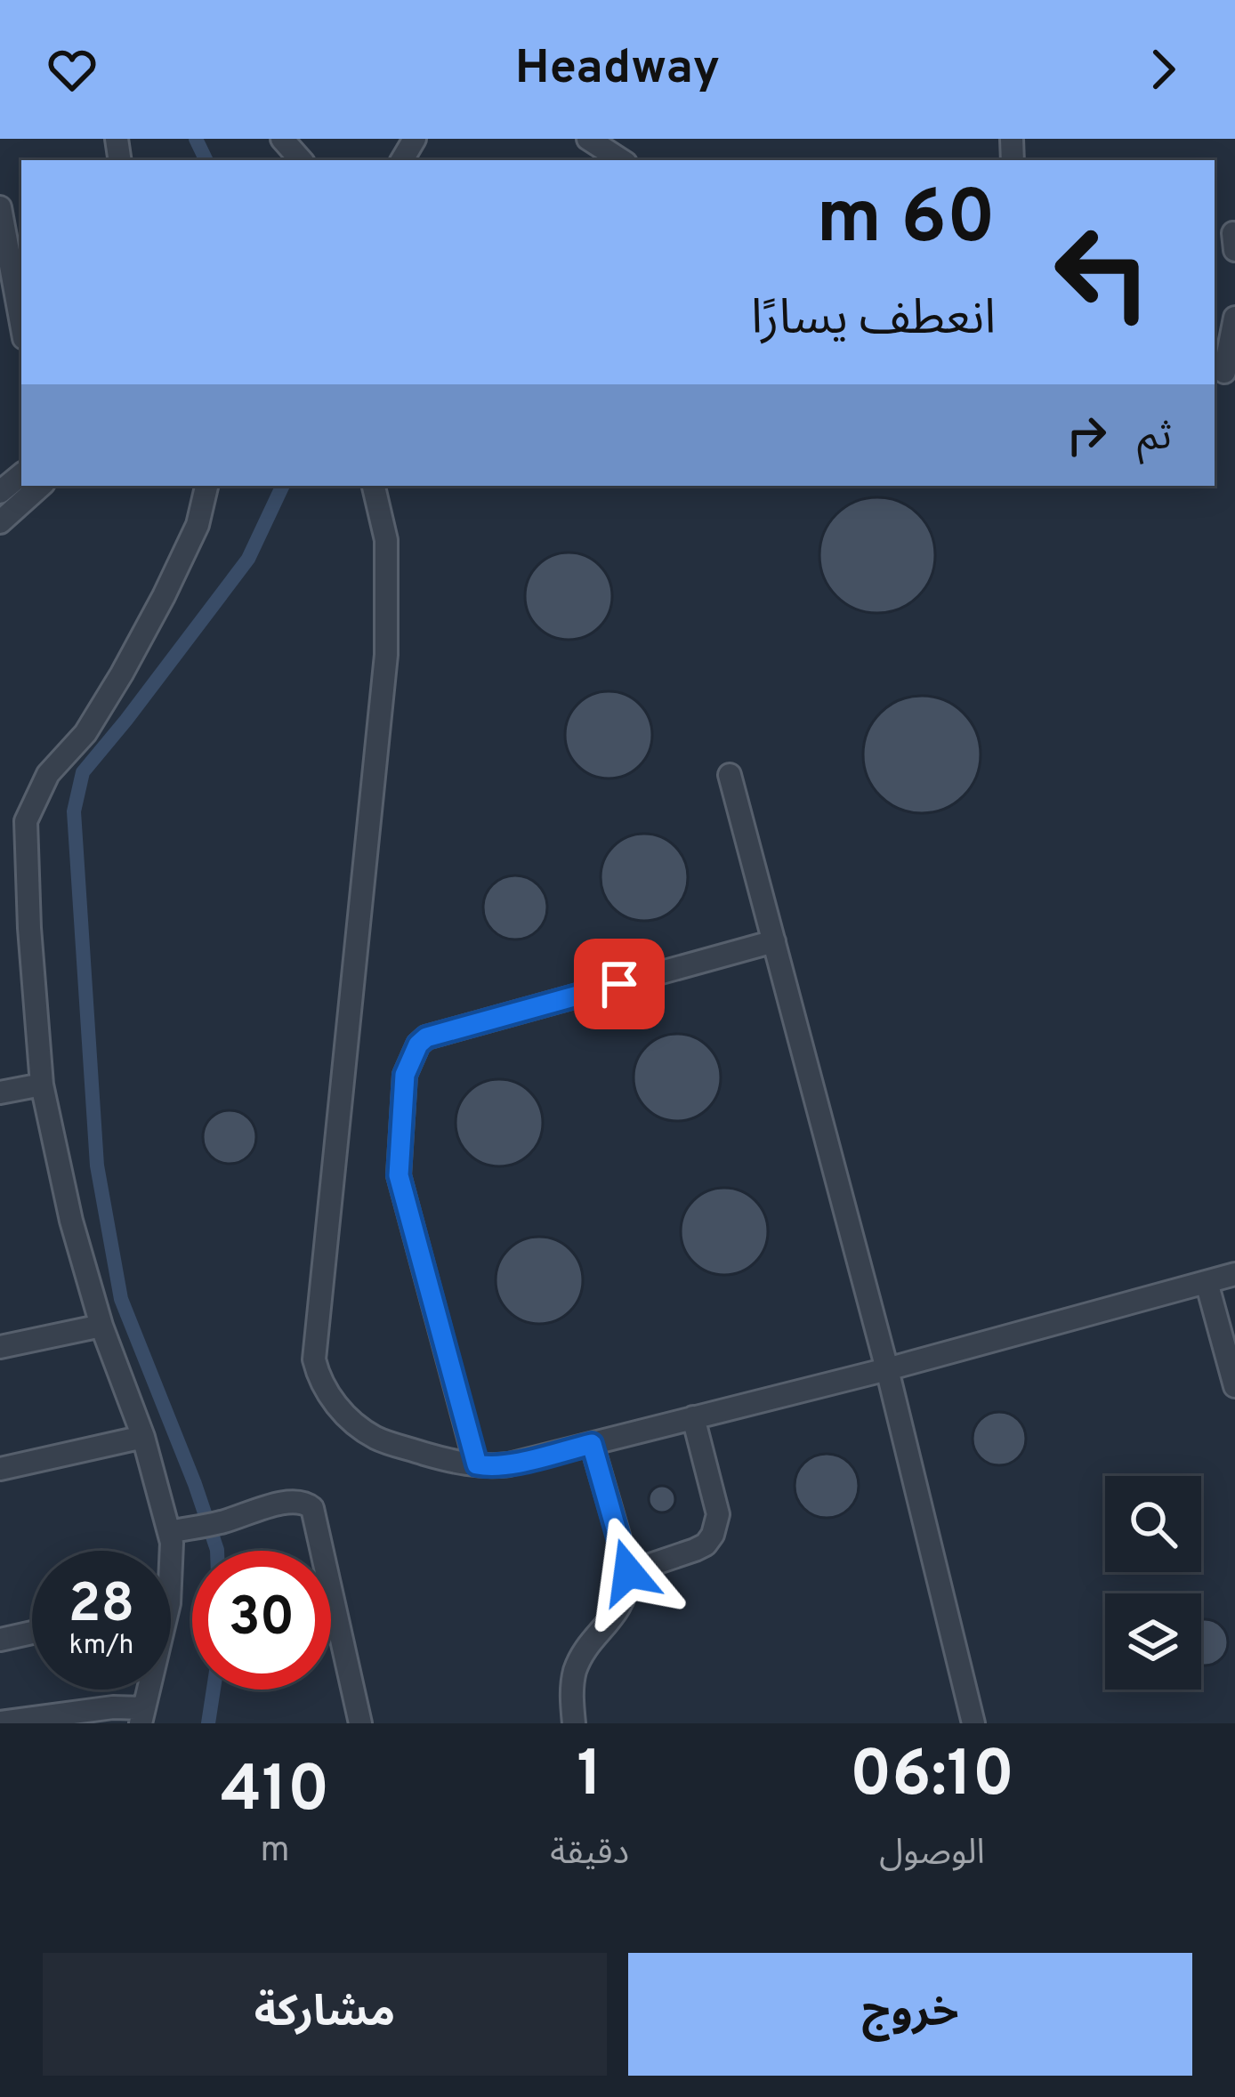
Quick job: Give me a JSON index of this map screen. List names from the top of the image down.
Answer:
{
  "page": {
    "header": "Headway",
    "turn": ["60 m", "انعطف يسارًا"],
    "then": "ثم",
    "speed": "28 km/h",
    "limit": "30",
    "eta": [
      "06:10",
      "الوصول",
      "1",
      "دقيقة",
      "410",
      "m"
    ],
    "buttons": ["خروج", "مشاركة"]
  }
}
